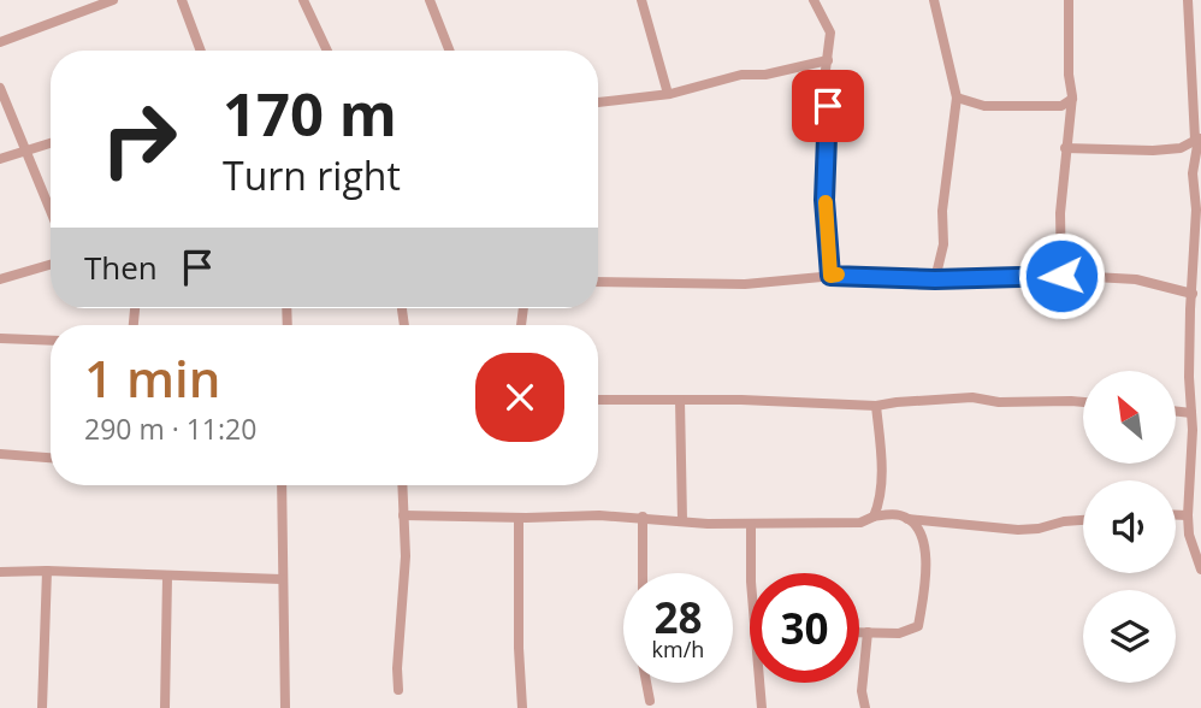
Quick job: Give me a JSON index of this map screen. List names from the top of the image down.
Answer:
{
  "north": "top left",
  "page": {
    "turn": ["170 m", "Turn right"],
    "then": "Then",
    "heading": ["1 min", "290 m · 11:20"],
    "speed": "28 km/h",
    "limit": "30"
  }
}
